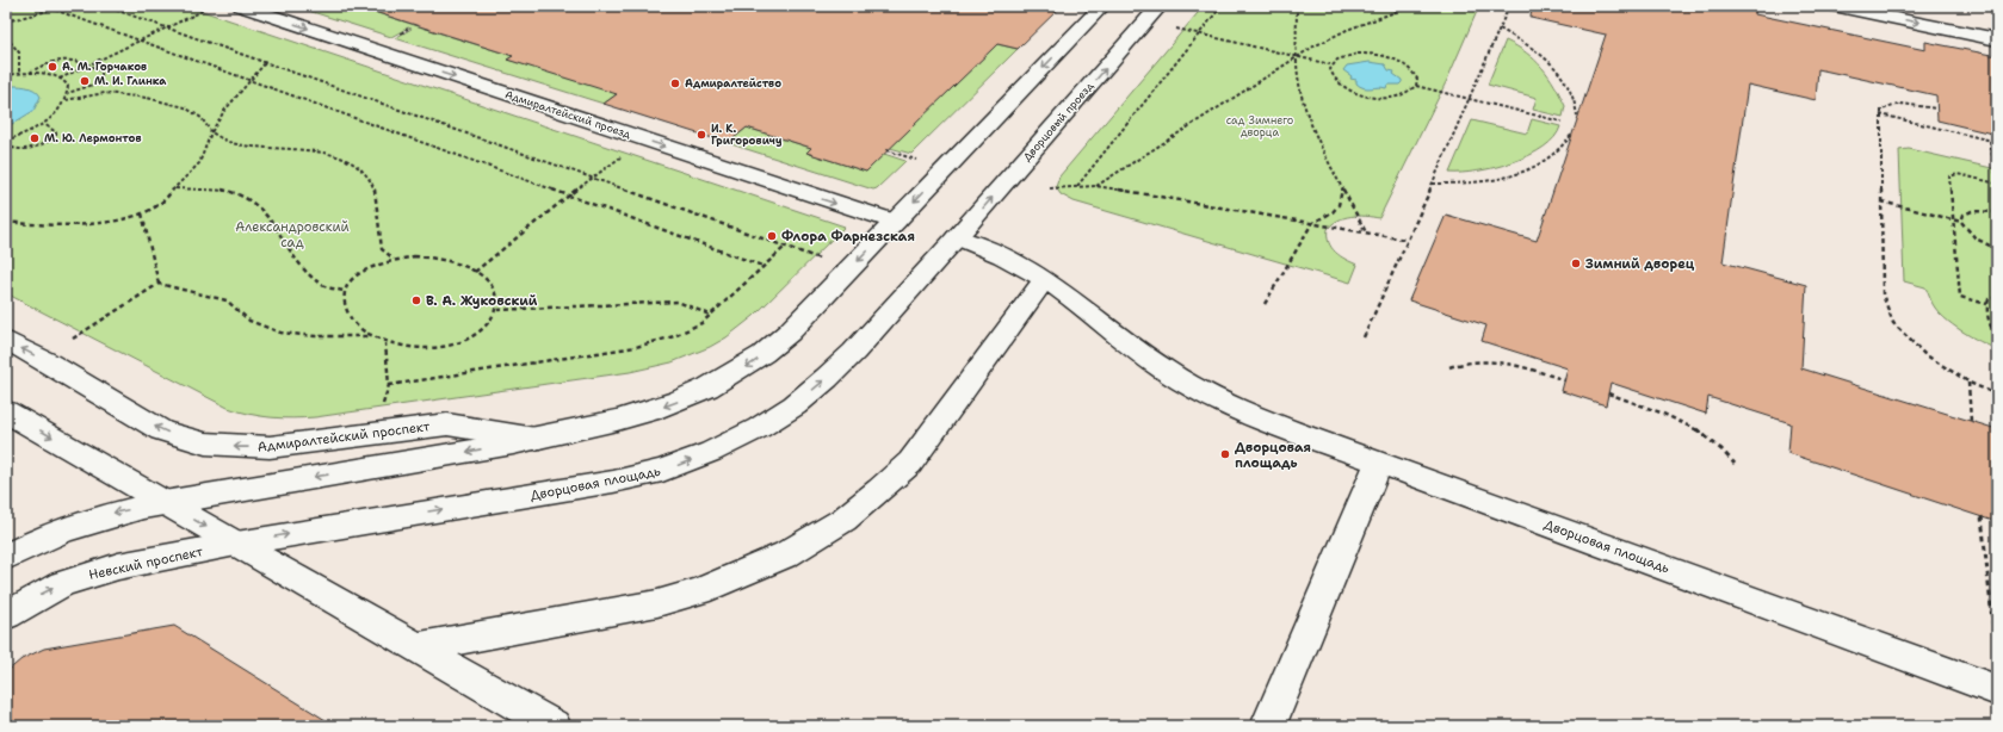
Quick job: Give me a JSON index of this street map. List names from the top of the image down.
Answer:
{
  "streets": {
    "main road": [
      "Адмиралтейский проезд",
      "Дворцовый проезд",
      "Адмиралтейский проспект",
      "Дворцовая площадь",
      "Невский проспект"
    ]
  },
  "crossings": [
    ["Дворцовый проезд", "Дворцовая площадь"],
    ["Дворцовая площадь", "Невский проспект"]
  ],
  "one_way": ["Адмиралтейский проезд"],
  "parks": ["сад Зимнего дворца", "Александровский сад"],
  "places": [
    "А. М. Горчаков",
    "М. И. Глинка",
    "Адмиралтейство",
    "И. К. Григоровичу",
    "М. Ю. Лермонтов",
    "Флора Фарнезская",
    "Зимний дворец",
    "В. А. Жуковский",
    "Дворцовая площадь"
  ]
}
